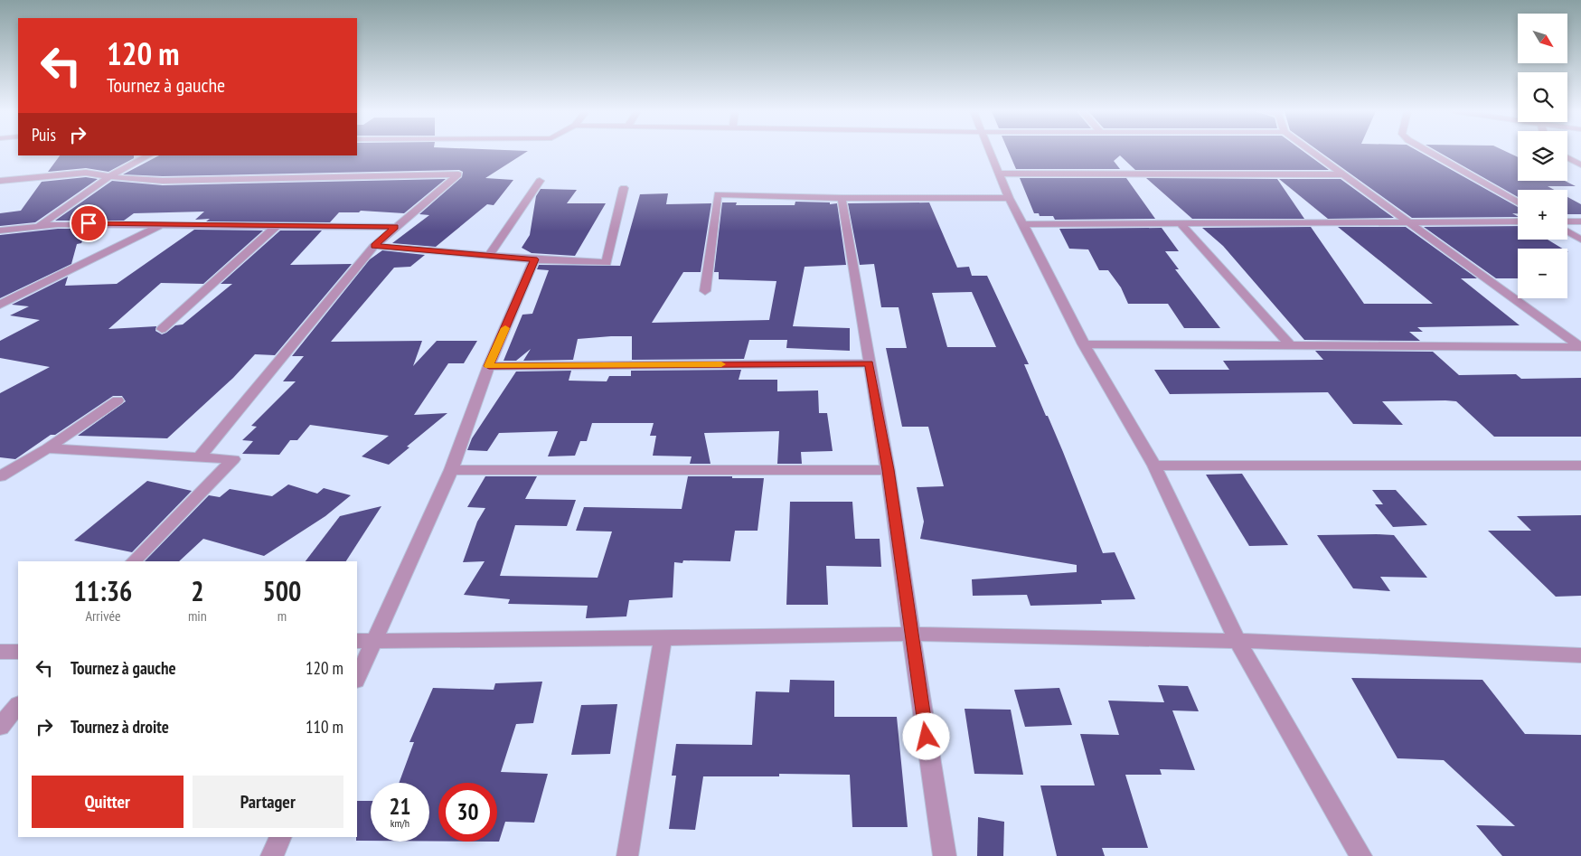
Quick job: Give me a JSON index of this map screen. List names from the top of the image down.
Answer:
{
  "north": "bottom right",
  "page": {
    "map_buttons": ["+", "−"],
    "turn": ["120 m", "Tournez à gauche"],
    "then": "Puis",
    "eta": [
      "11:36",
      "Arrivée",
      "2",
      "min",
      "500",
      "m"
    ],
    "list": [
      {
        "name": "Tournez à gauche",
        "value": "120 m"
      },
      {
        "name": "Tournez à droite",
        "value": "110 m"
      }
    ],
    "buttons": ["Quitter", "Partager"],
    "speed": "21 km/h",
    "limit": "30"
  }
}
